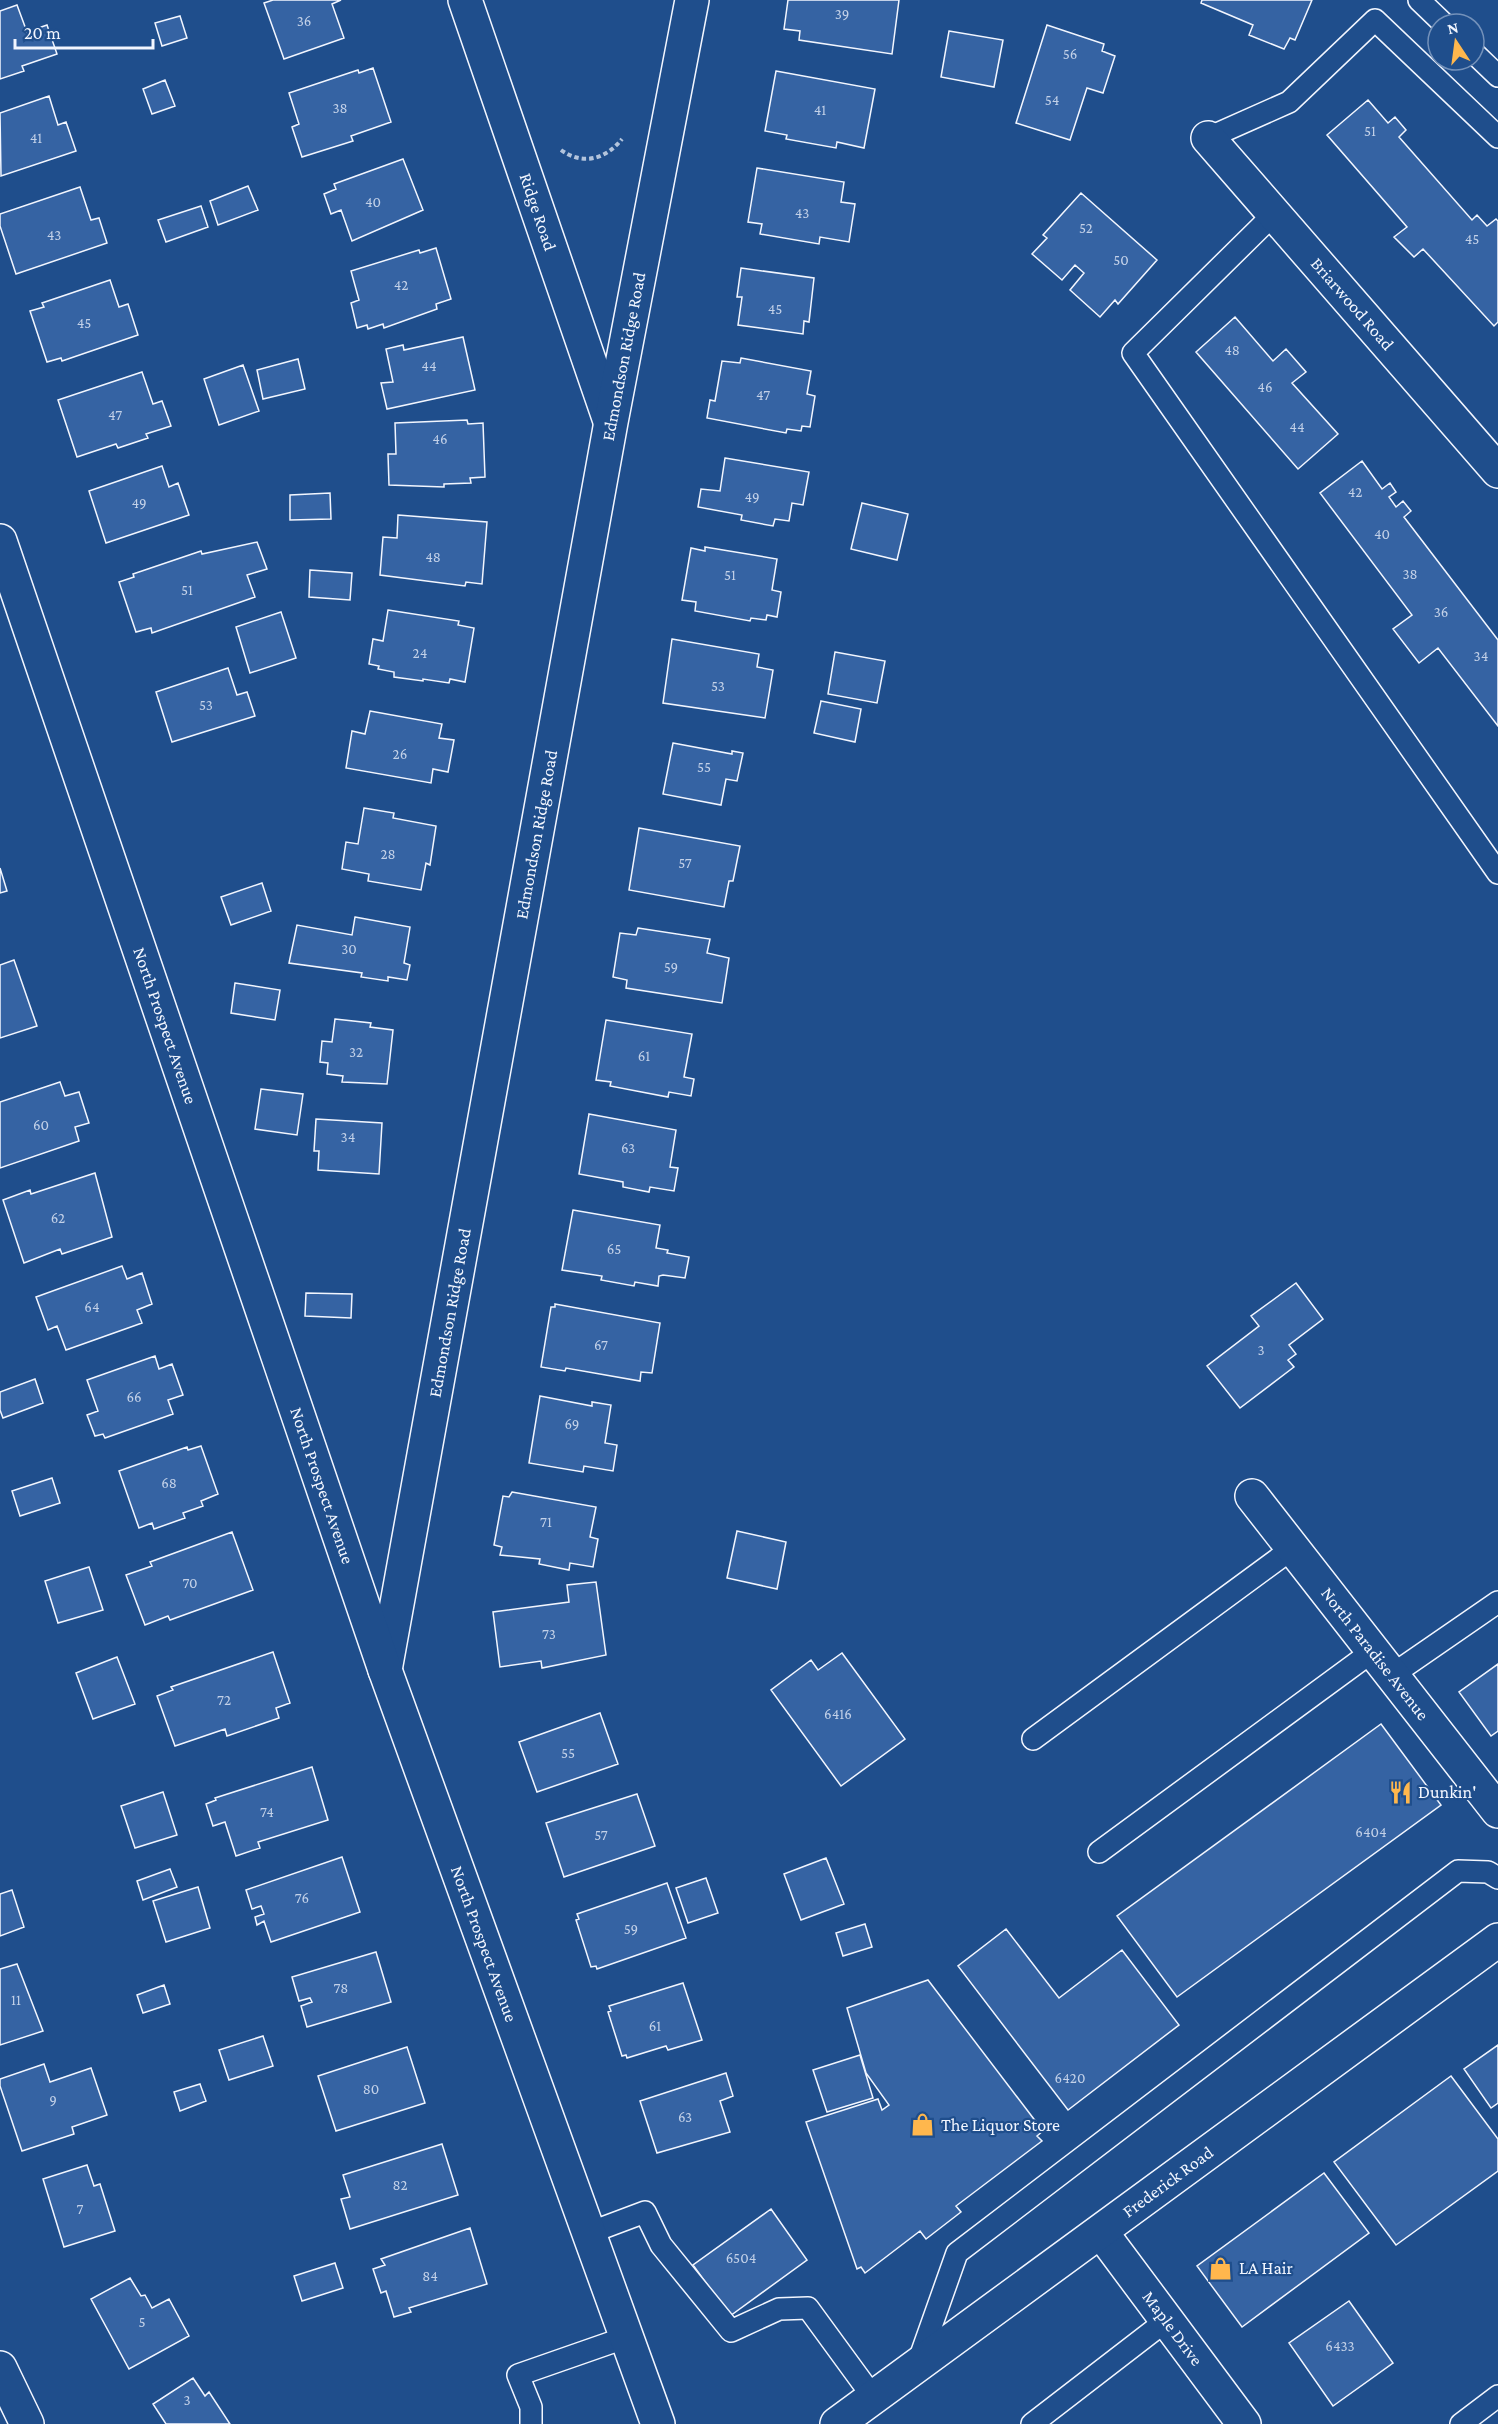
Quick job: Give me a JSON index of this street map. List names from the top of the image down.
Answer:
{
  "streets": {
    "street": [
      "Ridge Road",
      "Briarwood Road",
      "Edmondson Ridge Road",
      "North Prospect Avenue",
      "North Paradise Avenue",
      "Frederick Road",
      "Maple Drive"
    ]
  },
  "crossings": [
    ["Ridge Road", "Edmondson Ridge Road"],
    ["Edmondson Ridge Road", "North Prospect Avenue"],
    ["Frederick Road", "Maple Drive"]
  ],
  "places": {
    "restaurant": ["Dunkin'"],
    "shop": ["The Liquor Store", "LA Hair"]
  },
  "house_numbers": [
    "39",
    "36",
    "56",
    "54",
    "38",
    "41",
    "51",
    "41",
    "40",
    "43",
    "52",
    "43",
    "45",
    "50",
    "42",
    "45",
    "45",
    "48",
    "44",
    "46",
    "47",
    "47",
    "44",
    "46",
    "42",
    "49",
    "49",
    "40",
    "48",
    "38",
    "51",
    "51",
    "36",
    "24",
    "34",
    "53",
    "53",
    "26",
    "55",
    "28",
    "57",
    "30",
    "59",
    "32",
    "61",
    "60",
    "34",
    "63",
    "62",
    "65",
    "64",
    "67",
    "3",
    "66",
    "69",
    "68",
    "71",
    "70",
    "73",
    "72",
    "6416",
    "55",
    "74",
    "6404",
    "57",
    "76",
    "59",
    "78",
    "11",
    "61",
    "6420",
    "80",
    "9",
    "63",
    "82",
    "7",
    "6504",
    "84",
    "5",
    "6433",
    "3"
  ],
  "scale_bar": "20 m",
  "north": "top"
}
